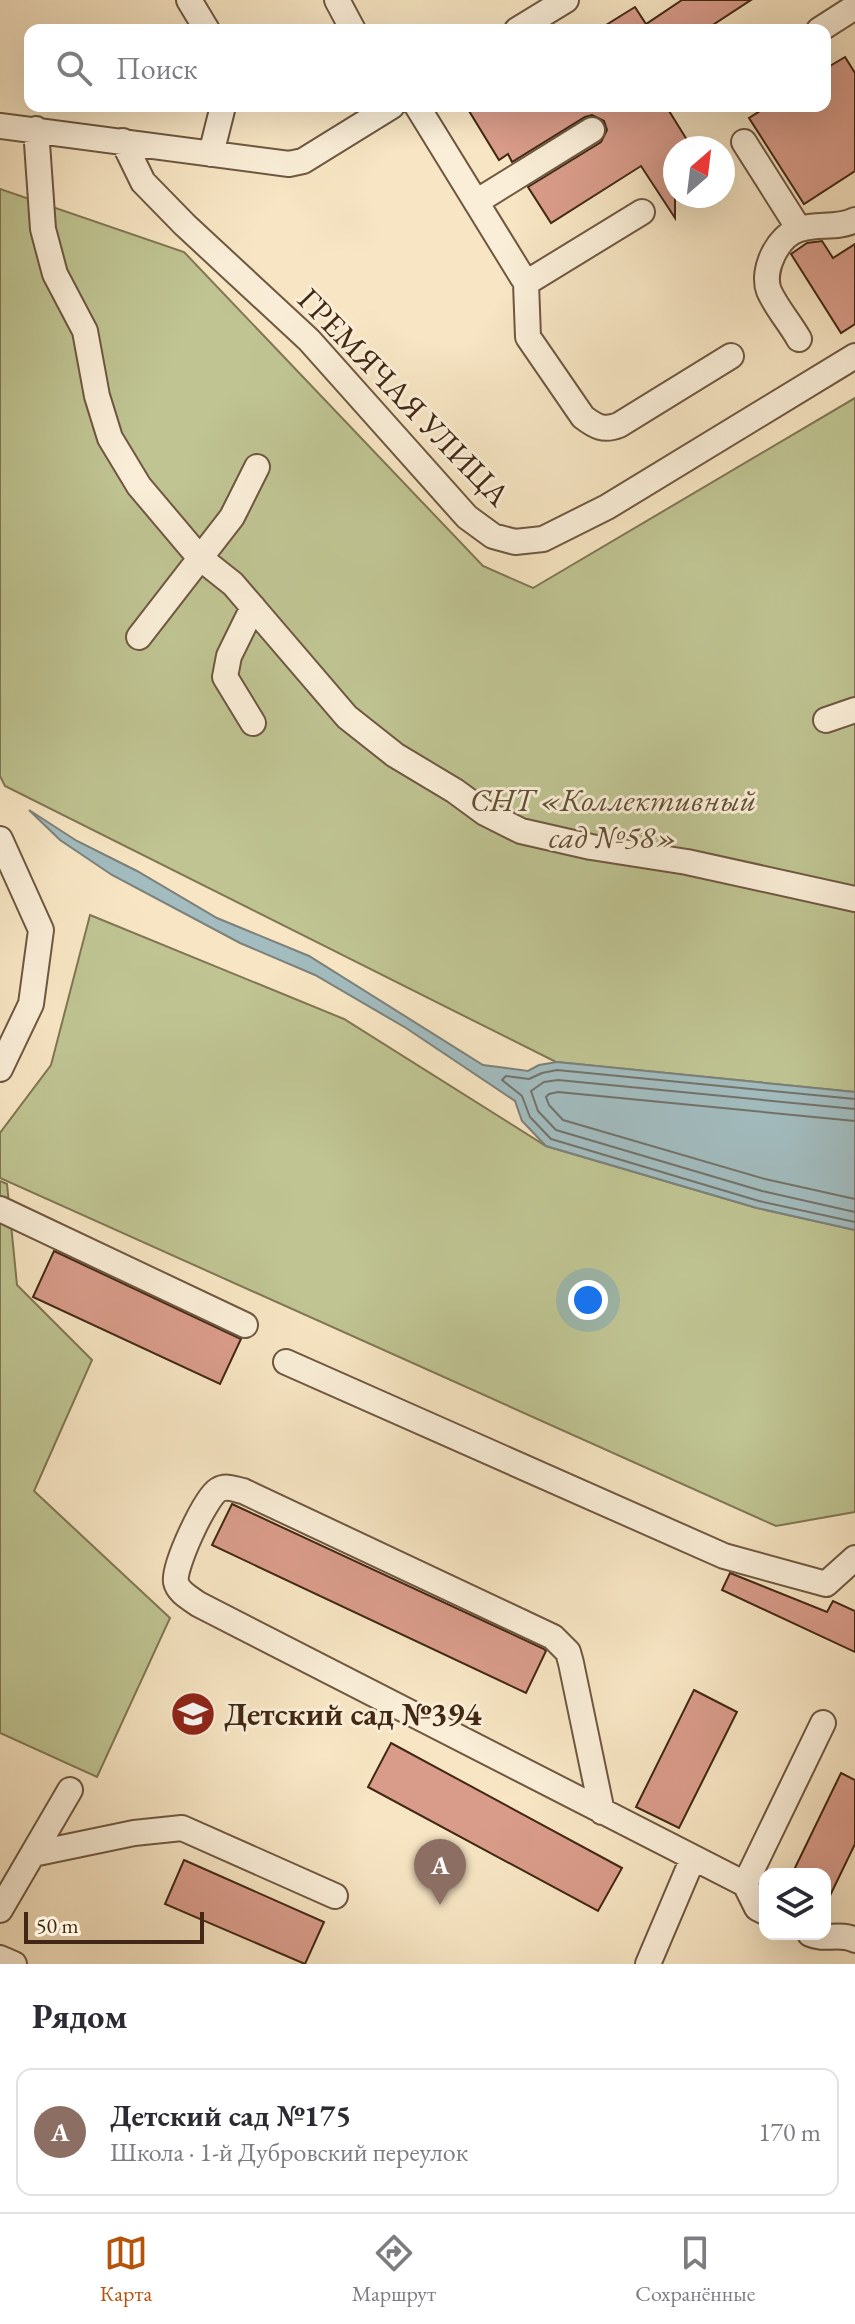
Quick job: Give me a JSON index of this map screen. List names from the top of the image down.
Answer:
{
  "streets": {
    "street": ["ГРЕМЯЧАЯ УЛИЦА"]
  },
  "parks": ["СНТ «Коллективный сад №58»"],
  "places": {
    "school or university": ["Детский сад №394"]
  },
  "scale_bar": "50 m",
  "north": "top right",
  "page": {
    "search": "Поиск",
    "pins": "A",
    "scale": "50 m",
    "heading": "Рядом",
    "list": [
      {
        "mark": "A",
        "name": "Детский сад №175",
        "note": "Школа · 1-й Дубровский переулок",
        "value": "170 m"
      }
    ],
    "nav": ["Карта", "Маршрут", "Сохранённые"]
  }
}
